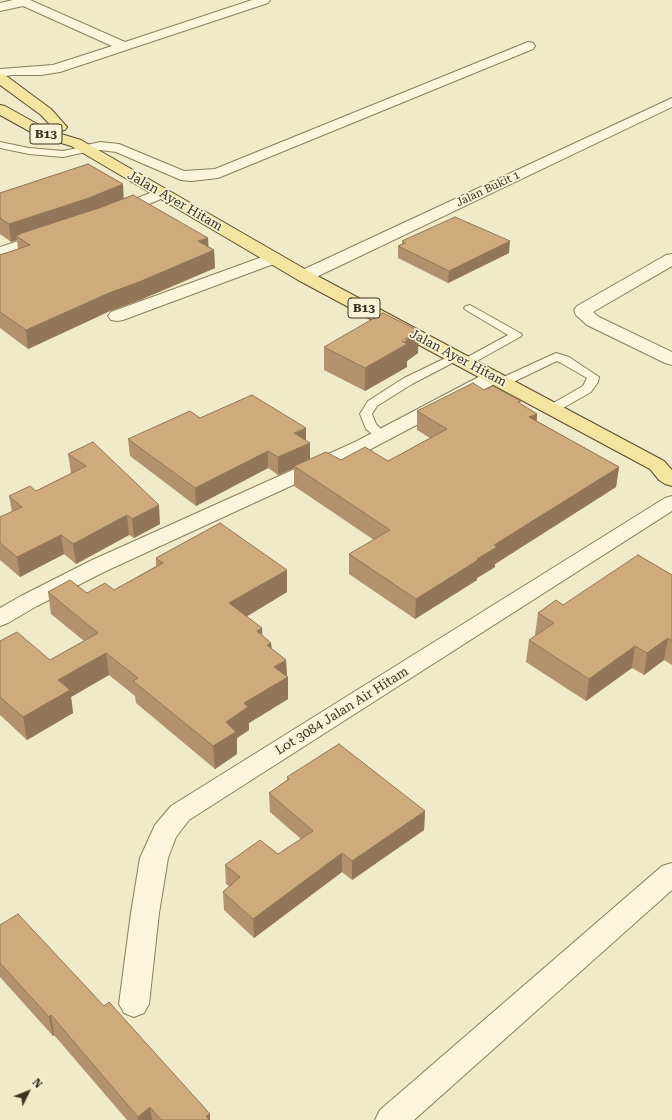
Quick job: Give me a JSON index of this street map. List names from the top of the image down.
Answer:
{
  "streets": {
    "main road": ["B13", "Jalan Ayer Hitam"],
    "street": ["Jalan Bukit 1", "Lot 3084 Jalan Air Hitam"]
  },
  "crossings": [
    ["Jalan Bukit 1", "Jalan Ayer Hitam"]
  ],
  "north": "top right"
}
